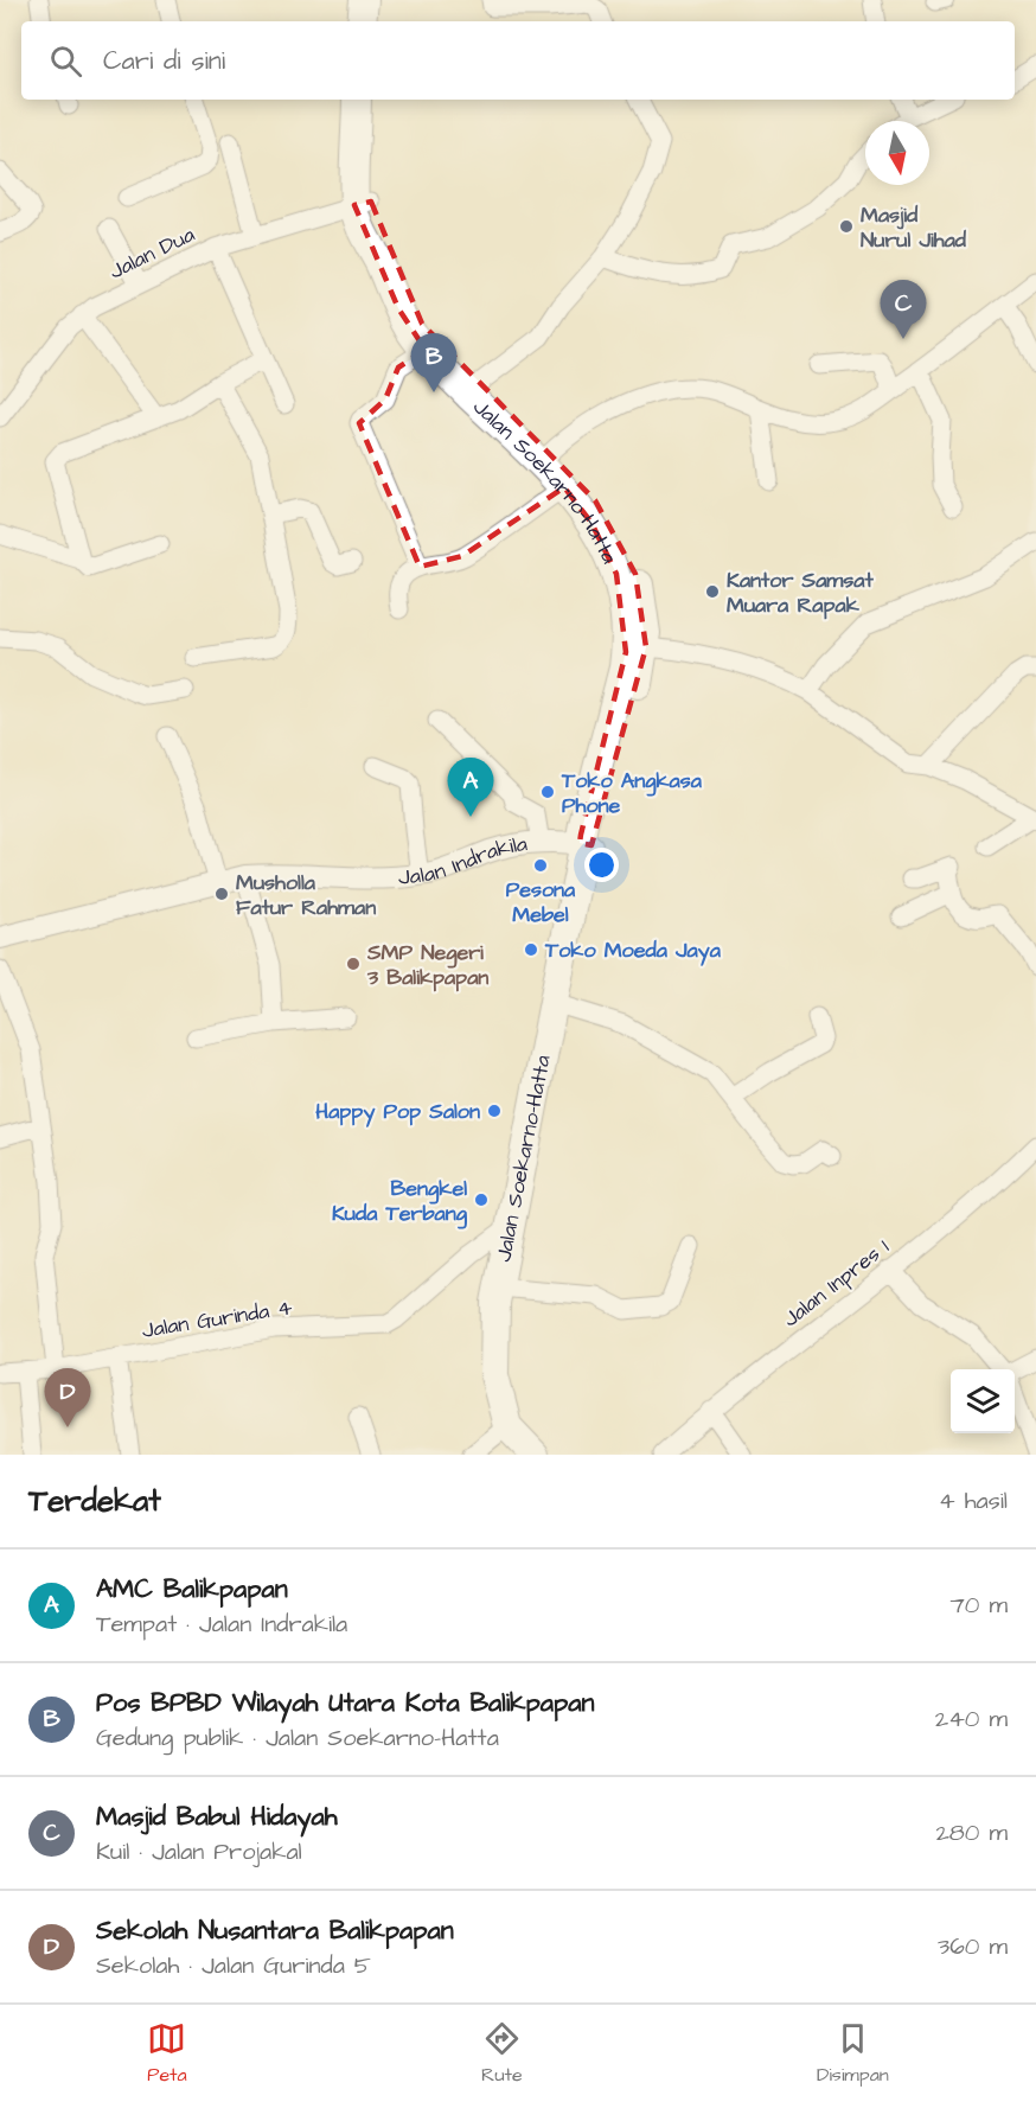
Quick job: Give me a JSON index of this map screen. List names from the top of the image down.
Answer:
{
  "streets": {
    "highway": ["Jalan Soekarno-Hatta"],
    "street": [
      "Jalan Dua",
      "Jalan Indrakila",
      "Jalan Inpres 1",
      "Jalan Gurinda 4"
    ]
  },
  "crossings": [
    ["Jalan Dua", "Jalan Soekarno-Hatta"],
    ["Jalan Soekarno-Hatta", "Jalan Indrakila"],
    ["Jalan Soekarno-Hatta", "Jalan Gurinda 4"]
  ],
  "places": [
    "Masjid Nurul Jihad",
    "Kantor Samsat Muara Rapak",
    "Toko Angkasa Phone",
    "Pesona Mebel",
    "Musholla Fatur Rahman",
    "Toko Moeda Jaya",
    "SMP Negeri 3 Balikpapan",
    "Happy Pop Salon",
    "Bengkel Kuda Terbang"
  ],
  "north": "bottom",
  "page": {
    "search": "Cari di sini",
    "pins": [
      "C",
      "B",
      "A",
      "D"
    ],
    "heading": ["Terdekat", "4 hasil"],
    "list": [
      {
        "mark": "A",
        "name": "AMC Balikpapan",
        "note": "Tempat · Jalan Indrakila",
        "value": "70 m"
      },
      {
        "mark": "B",
        "name": "Pos BPBD Wilayah Utara Kota Balikpapan",
        "note": "Gedung publik · Jalan Soekarno-Hatta",
        "value": "240 m"
      },
      {
        "mark": "C",
        "name": "Masjid Babul Hidayah",
        "note": "Kuil · Jalan Projakal",
        "value": "280 m"
      },
      {
        "mark": "D",
        "name": "Sekolah Nusantara Balikpapan",
        "note": "Sekolah · Jalan Gurinda 5",
        "value": "360 m"
      }
    ],
    "nav": ["Peta", "Rute", "Disimpan"]
  }
}
